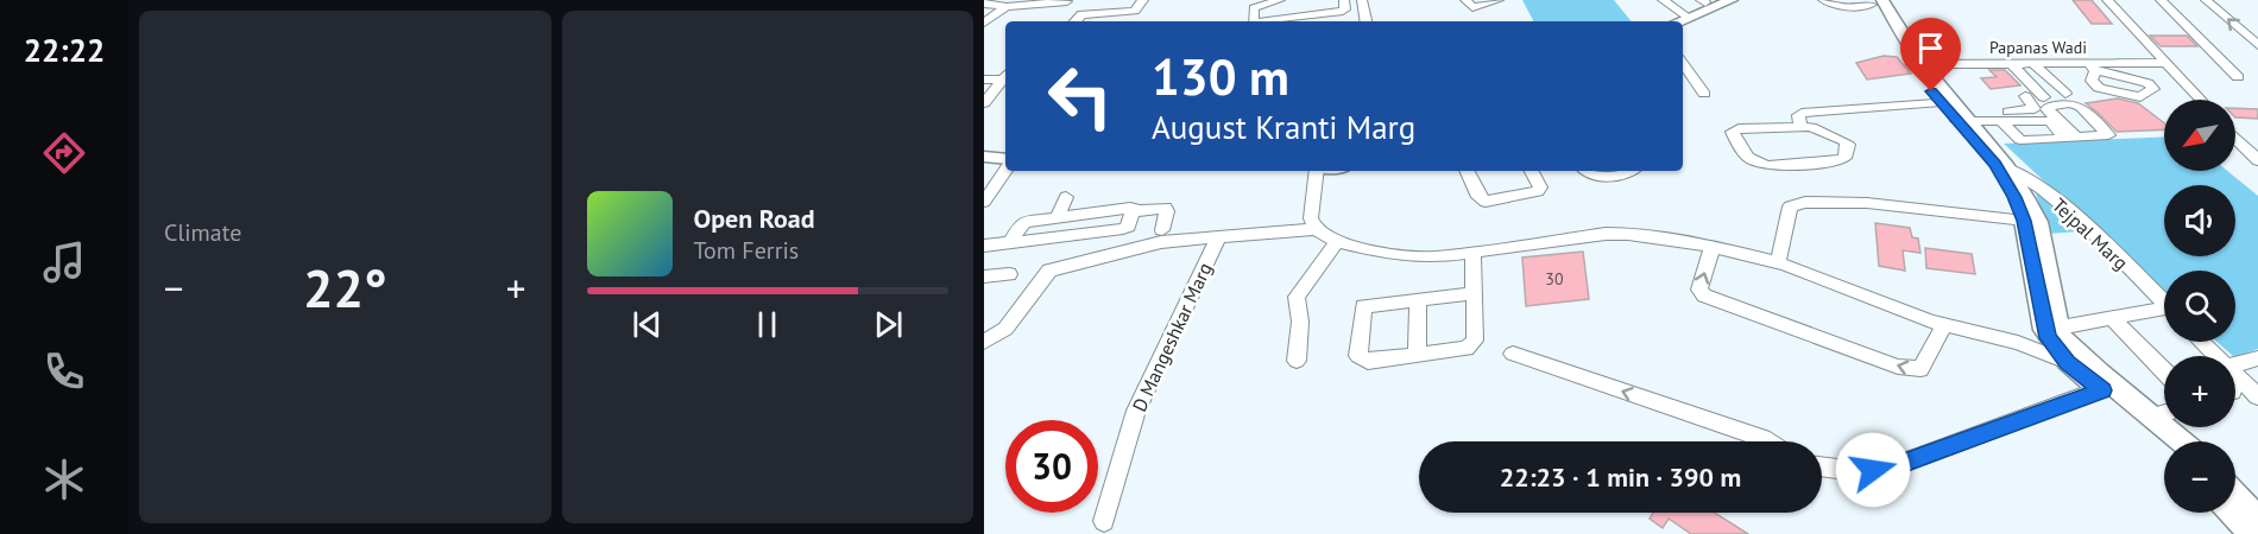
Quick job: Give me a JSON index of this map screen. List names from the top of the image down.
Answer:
{
  "streets": {
    "street": ["Papanas Wadi", "Tejpal Marg", "D Mangeshkar Marg"]
  },
  "house_numbers": ["30"],
  "north": "bottom left",
  "page": {
    "tabs": "22:22",
    "tile": "Climate",
    "turn": ["130 m", "August Kranti Marg"],
    "map_buttons": ["+", "−"],
    "song": ["Open Road", "Tom Ferris"],
    "heat": ["−", "22°", "+"],
    "limit": "30",
    "trip": "22:23 · 1 min · 390 m"
  }
}
